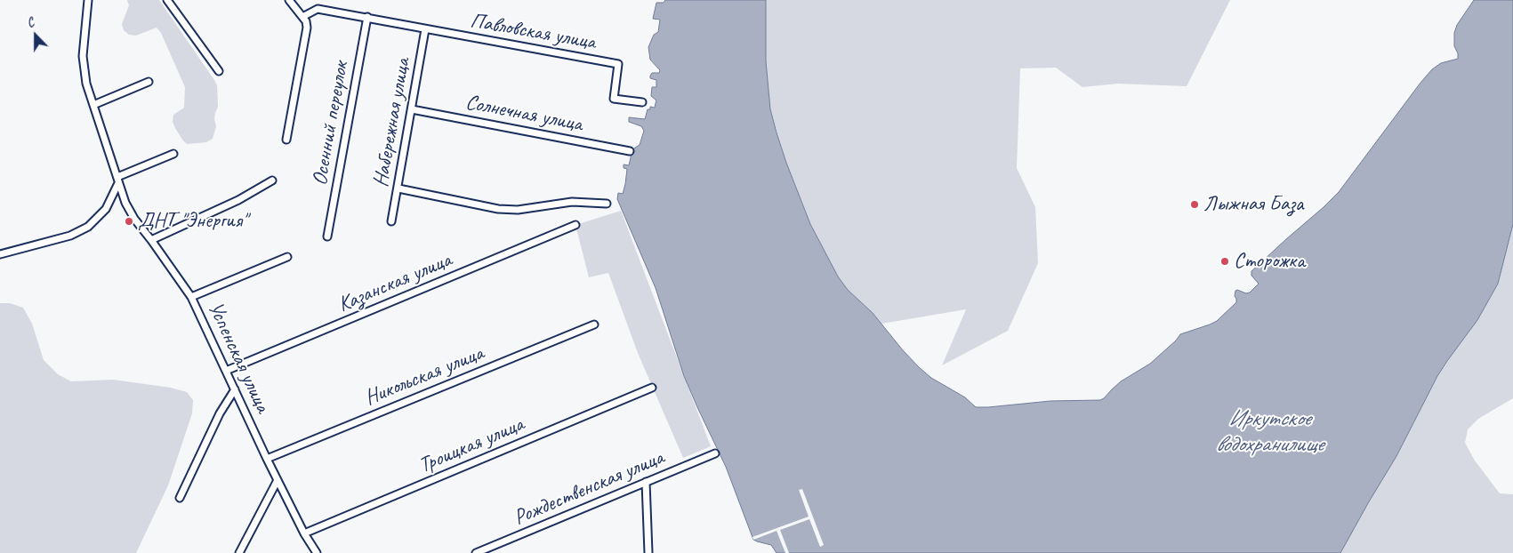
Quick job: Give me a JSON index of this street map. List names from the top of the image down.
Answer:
{
  "streets": {
    "street": [
      "Павловская улица",
      "Солнечная улица",
      "Набережная улица",
      "Осенний переулок",
      "Казанская улица",
      "Успенская улица",
      "Никольская улица",
      "Троицкая улица",
      "Рождественская улица"
    ]
  },
  "crossings": [
    ["Павловская улица", "Набережная улица"],
    ["Павловская улица", "Осенний переулок"],
    ["Солнечная улица", "Набережная улица"],
    ["Казанская улица", "Успенская улица"],
    ["Успенская улица", "Никольская улица"],
    ["Успенская улица", "Троицкая улица"]
  ],
  "water": ["Иркутское водохранилище"],
  "places": ["Лыжная База", "ДНТ \"Энергия\"", "Сторожка"],
  "north": "top"
}
